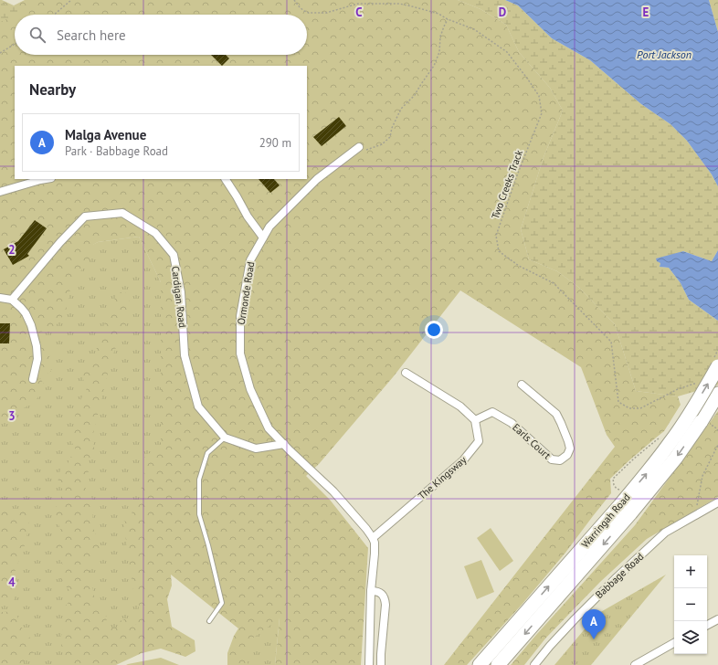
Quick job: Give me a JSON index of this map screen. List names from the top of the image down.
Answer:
{
  "streets": {
    "highway": ["Warringah Road"],
    "street": [
      "Ormonde Road",
      "Cardigan Road",
      "Earls Court",
      "The Kingsway",
      "Babbage Road"
    ],
    "path": ["Two Creeks Track"]
  },
  "crossings": [
    ["Ormonde Road", "The Kingsway"],
    ["Earls Court", "The Kingsway"]
  ],
  "water": ["Port Jackson"],
  "page": {
    "search": "Search here",
    "heading": "Nearby",
    "list": [
      {
        "mark": "A",
        "name": "Malga Avenue",
        "note": "Park · Babbage Road",
        "value": "290 m"
      }
    ],
    "map_buttons": ["+", "−"],
    "pins": "A"
  },
  "grid": {
    "columns": ["C", "D", "E"],
    "rows": ["2", "3", "4"]
  }
}
